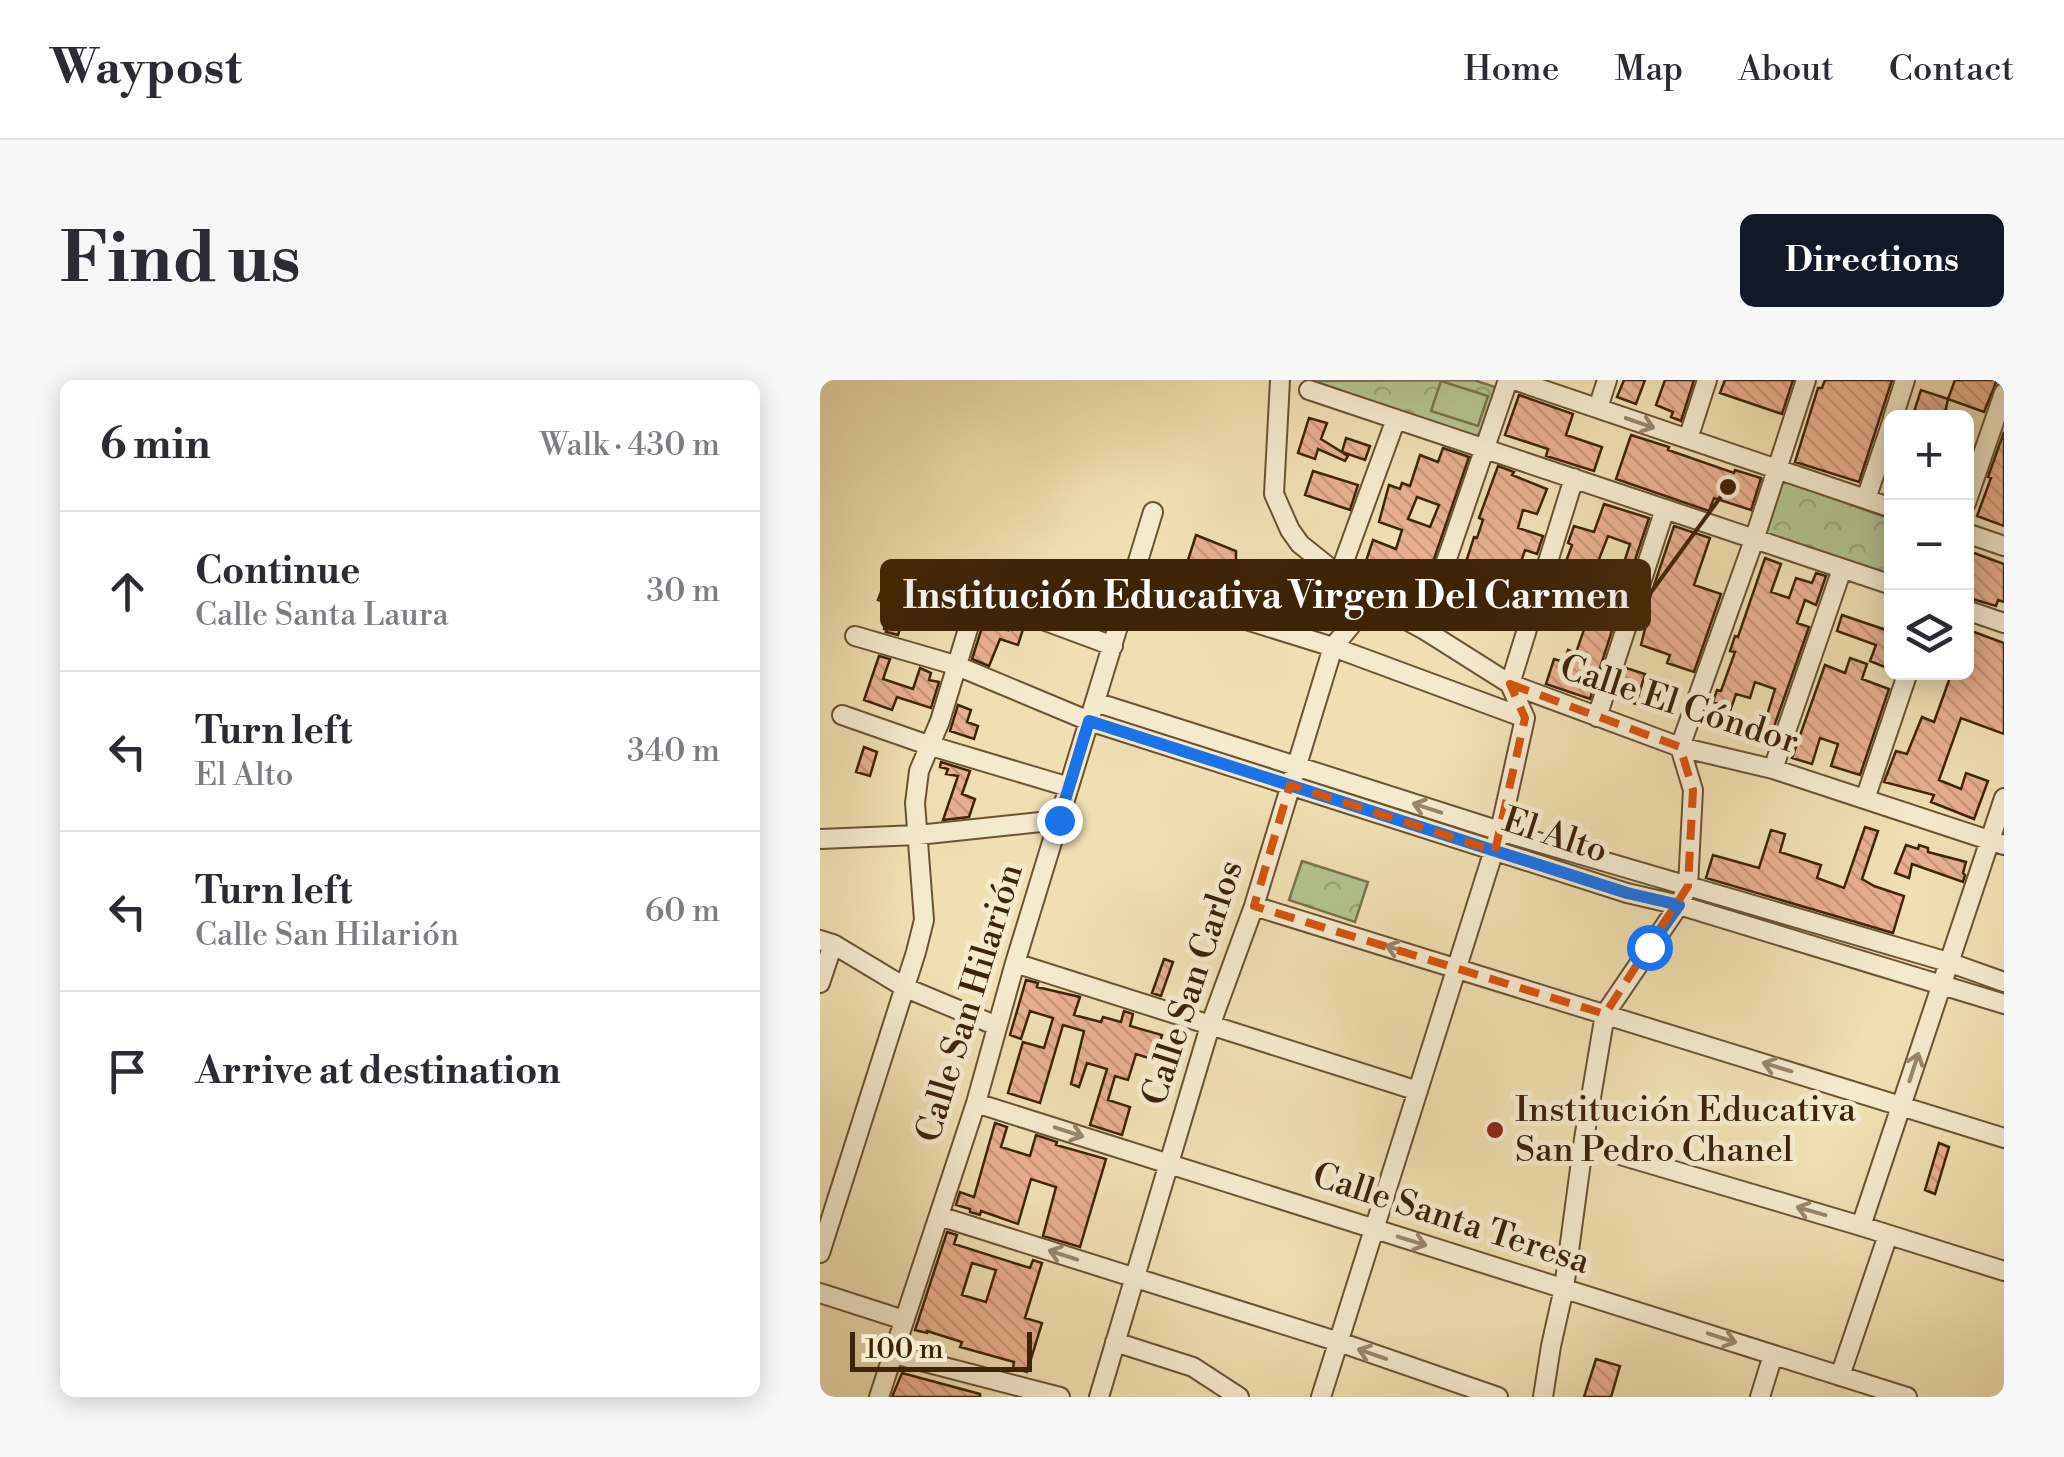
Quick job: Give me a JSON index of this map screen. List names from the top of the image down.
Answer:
{
  "streets": {
    "street": [
      "Calle El Cóndor",
      "El Alto",
      "Calle San Carlos",
      "Calle San Hilarión",
      "Calle Santa Teresa"
    ]
  },
  "crossings": [
    ["Calle El Cóndor", "Calle San Carlos"],
    ["El Alto", "Calle San Carlos"],
    ["El Alto", "Calle San Hilarión"],
    ["Calle San Carlos", "Calle Santa Teresa"],
    ["Calle San Hilarión", "Calle Santa Teresa"]
  ],
  "places": ["Institución Educativa Virgen Del Carmen", "Institución Educativa San Pedro Chanel"],
  "scale_bar": "100 m",
  "page": {
    "header": "Waypost",
    "nav": [
      "Home",
      "Map",
      "About",
      "Contact"
    ],
    "buttons": "Directions",
    "title": "Find us",
    "heading": ["6 min", "Walk · 430 m"],
    "map_buttons": ["+", "−"],
    "list": [
      ["Continue", "Calle Santa Laura", "30 m"],
      ["Turn left", "El Alto", "340 m"],
      ["Turn left", "Calle San Hilarión", "60 m"],
      "Arrive at destination"
    ],
    "scale": "100 m"
  }
}
